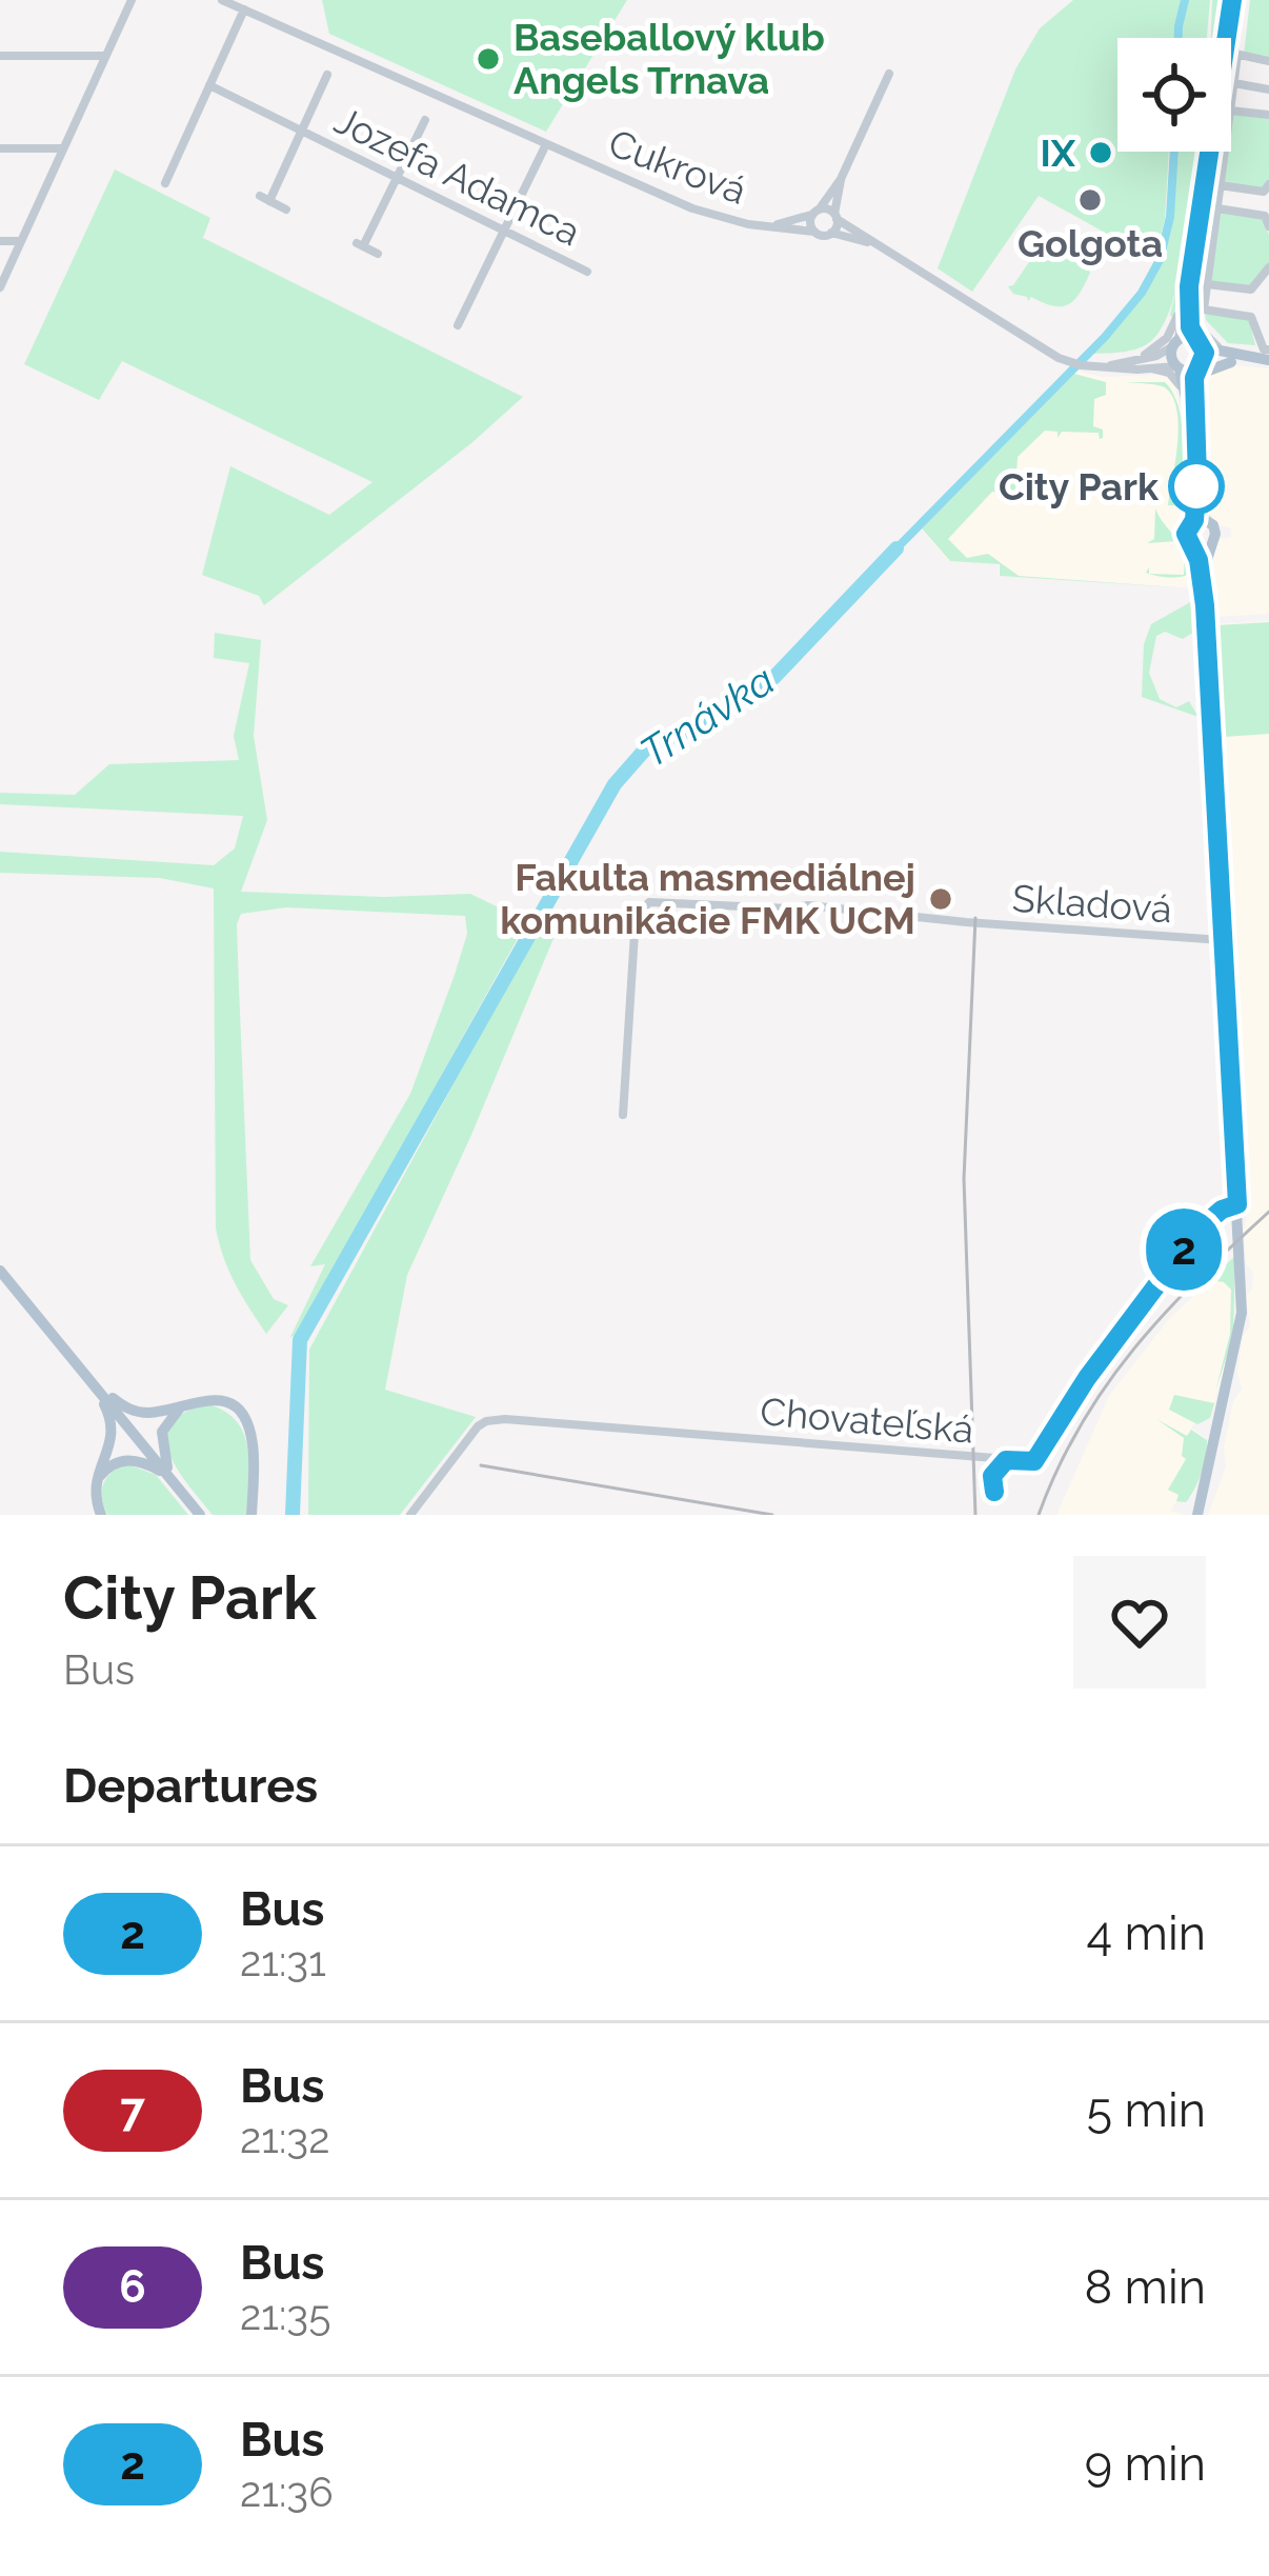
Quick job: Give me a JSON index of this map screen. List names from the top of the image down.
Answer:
{
  "streets": {
    "street": [
      "Cukrová",
      "Jozefa Adamca",
      "Skladová",
      "Chovateľská"
    ]
  },
  "water": ["Trnávka"],
  "places": [
    "Baseballový klub Angels Trnava",
    "IX",
    "Golgota",
    "City Park",
    "Fakulta masmediálnej komunikácie FMK UCM"
  ],
  "lines": ["bus line 2"],
  "page": {
    "on_map": "2",
    "heading": [
      ["City Park", "Bus"],
      "Departures"
    ],
    "list": [
      {
        "mark": "2",
        "name": "Bus",
        "note": "21:31",
        "value": "4 min"
      },
      {
        "mark": "7",
        "name": "Bus",
        "note": "21:32",
        "value": "5 min"
      },
      {
        "mark": "6",
        "name": "Bus",
        "note": "21:35",
        "value": "8 min"
      },
      {
        "mark": "2",
        "name": "Bus",
        "note": "21:36",
        "value": "9 min"
      }
    ]
  }
}
